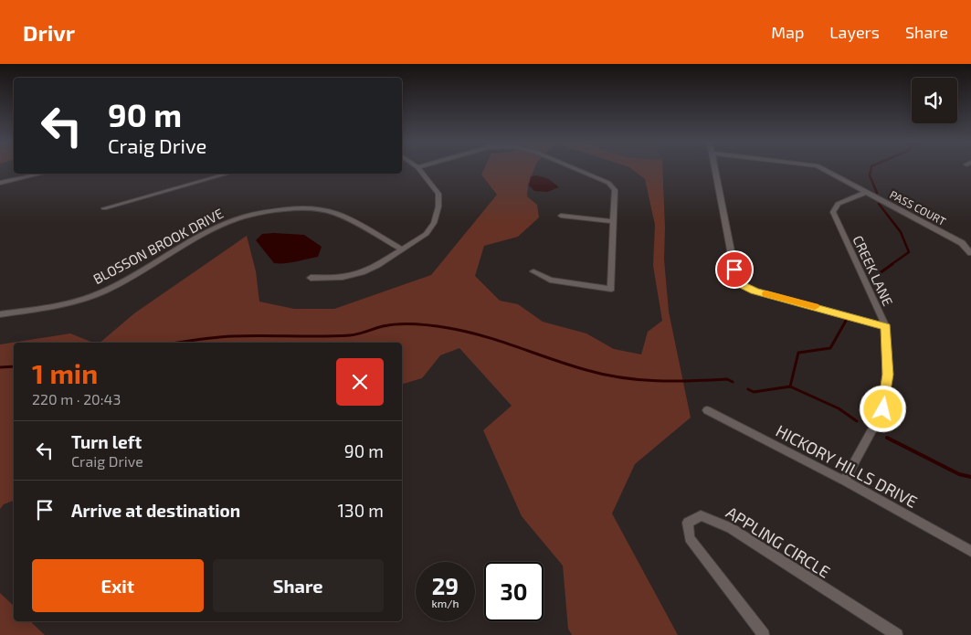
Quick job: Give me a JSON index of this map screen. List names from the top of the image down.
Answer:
{
  "streets": {
    "street": [
      "PASS COURT",
      "BLOSSON BROOK DRIVE",
      "CREEK LANE",
      "HICKORY HILLS DRIVE",
      "APPLING CIRCLE"
    ]
  },
  "crossings": [
    ["PASS COURT", "CREEK LANE"],
    ["CREEK LANE", "HICKORY HILLS DRIVE"]
  ],
  "page": {
    "header": "Drivr",
    "nav": ["Map", "Layers", "Share"],
    "turn": ["90 m", "Craig Drive"],
    "heading": ["1 min", "220 m · 20:43"],
    "list": [
      {
        "name": "Turn left",
        "note": "Craig Drive",
        "value": "90 m"
      },
      {
        "name": "Arrive at destination",
        "value": "130 m"
      }
    ],
    "buttons": ["Exit", "Share"],
    "speed": "29 km/h",
    "limit": "30"
  }
}
